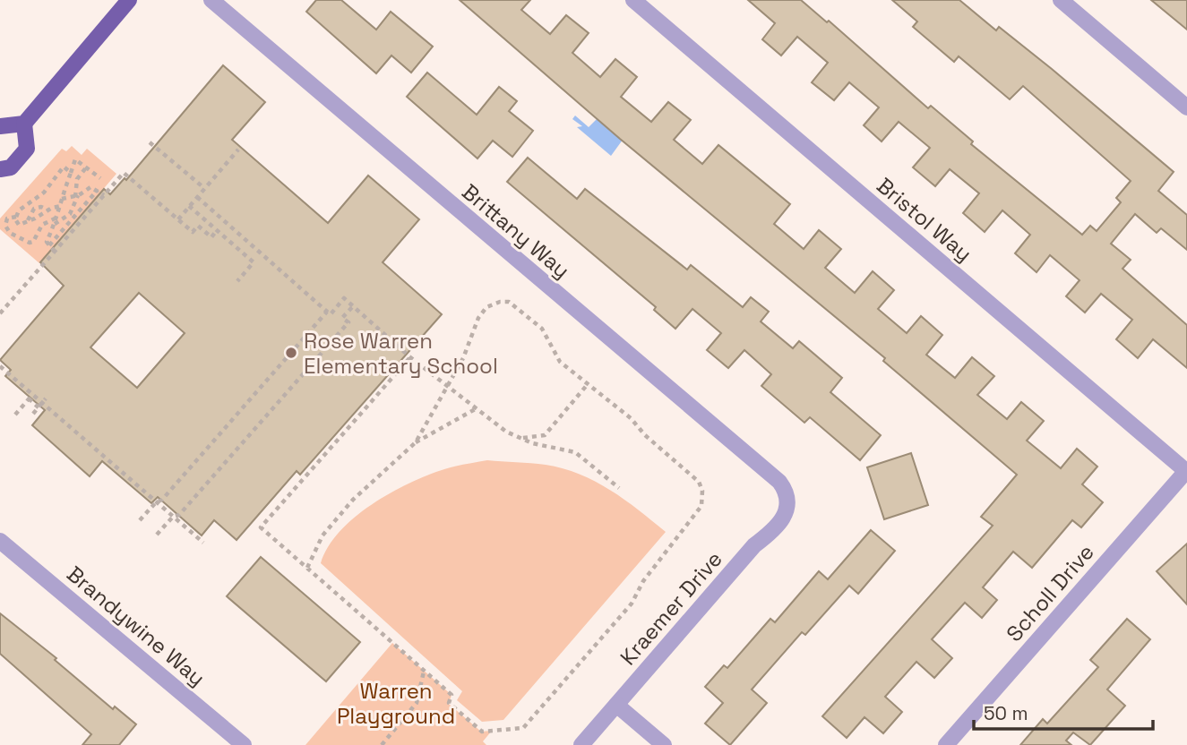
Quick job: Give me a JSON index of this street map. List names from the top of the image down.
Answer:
{
  "streets": {
    "street": [
      "Bristol Way",
      "Brittany Way",
      "Scholl Drive",
      "Kraemer Drive",
      "Brandywine Way"
    ]
  },
  "crossings": [
    ["Bristol Way", "Scholl Drive"],
    ["Brittany Way", "Kraemer Drive"]
  ],
  "parks": ["Warren Playground"],
  "places": ["Rose Warren Elementary School"],
  "scale_bar": "50 m"
}
